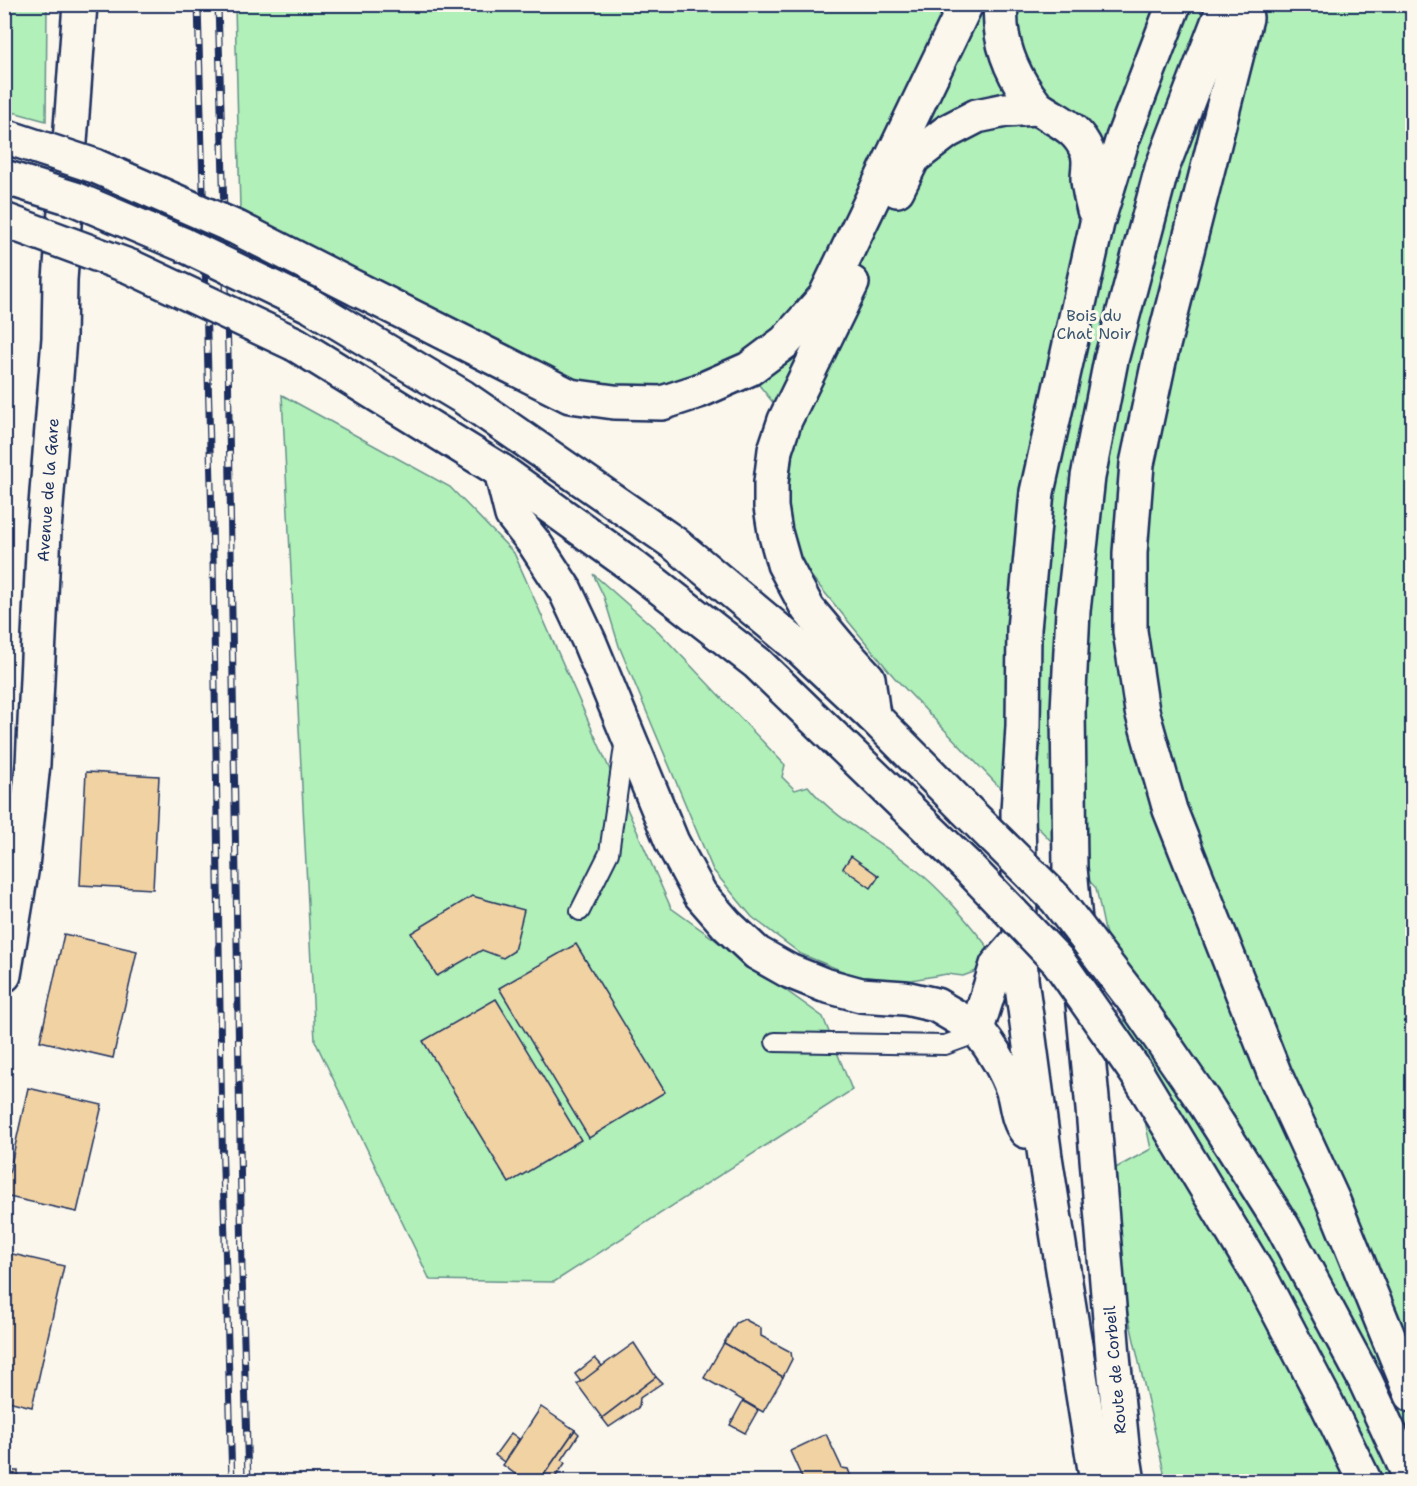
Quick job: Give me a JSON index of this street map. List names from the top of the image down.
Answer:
{
  "streets": {
    "main road": ["Avenue de la Gare", "Route de Corbeil"]
  },
  "parks": ["Bois du Chat Noir"]
}
